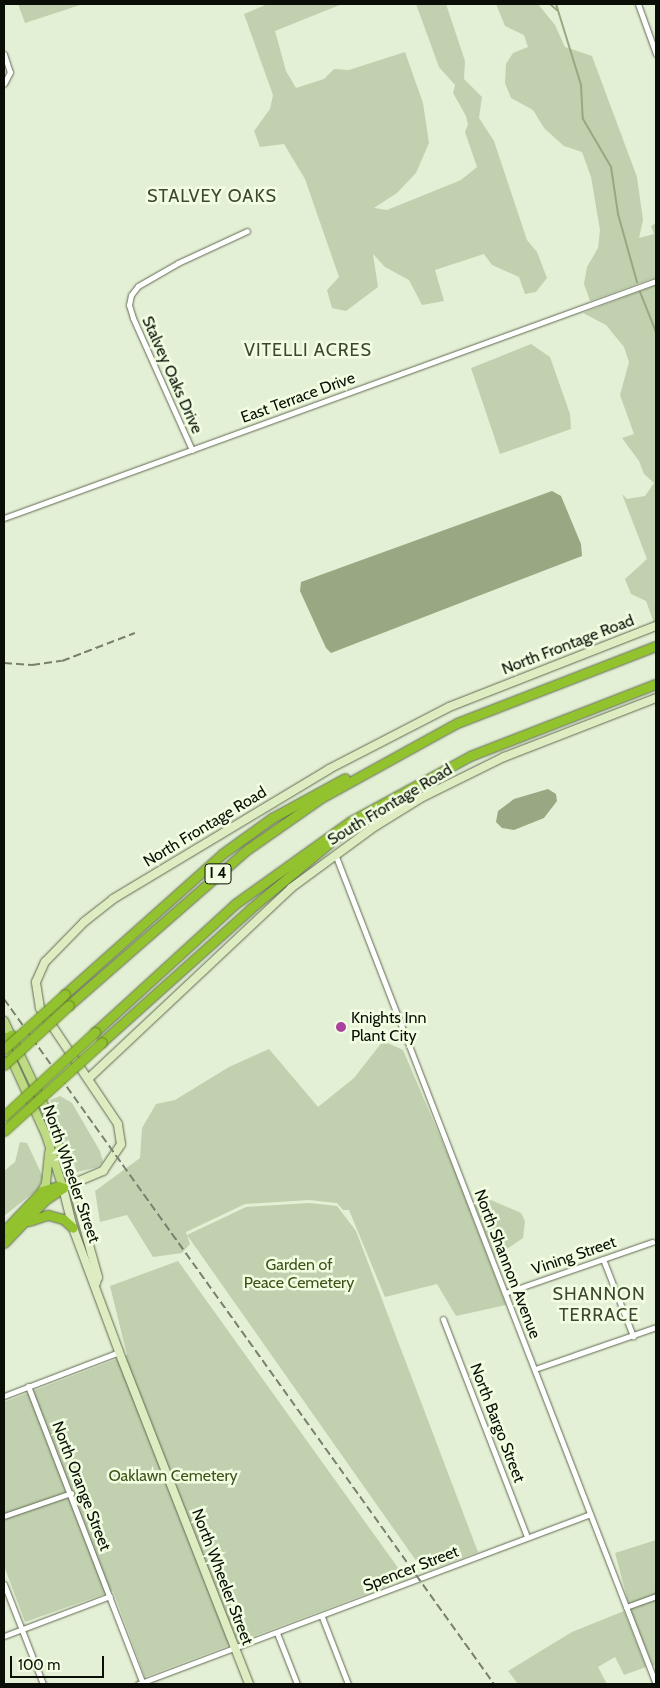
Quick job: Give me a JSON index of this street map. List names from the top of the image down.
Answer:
{
  "streets": {
    "highway": ["I 4"],
    "main road": ["North Wheeler Street"],
    "street": [
      "Stalvey Oaks Drive",
      "East Terrace Drive",
      "North Frontage Road",
      "South Frontage Road",
      "Vining Street",
      "North Shannon Avenue",
      "North Bargo Street",
      "North Orange Street",
      "Spencer Street"
    ]
  },
  "crossings": [
    ["Stalvey Oaks Drive", "East Terrace Drive"],
    ["North Frontage Road", "South Frontage Road"],
    ["North Frontage Road", "North Wheeler Street"],
    ["South Frontage Road", "North Shannon Avenue"],
    ["North Wheeler Street", "Spencer Street"],
    ["Vining Street", "North Shannon Avenue"],
    ["North Shannon Avenue", "Spencer Street"],
    ["North Bargo Street", "Spencer Street"],
    ["North Orange Street", "Spencer Street"]
  ],
  "districts": ["STALVEY OAKS", "VITELLI ACRES", "SHANNON TERRACE"],
  "parks": ["Garden of Peace Cemetery", "Oaklawn Cemetery"],
  "places": ["Knights Inn Plant City"],
  "scale_bar": "100 m"
}
